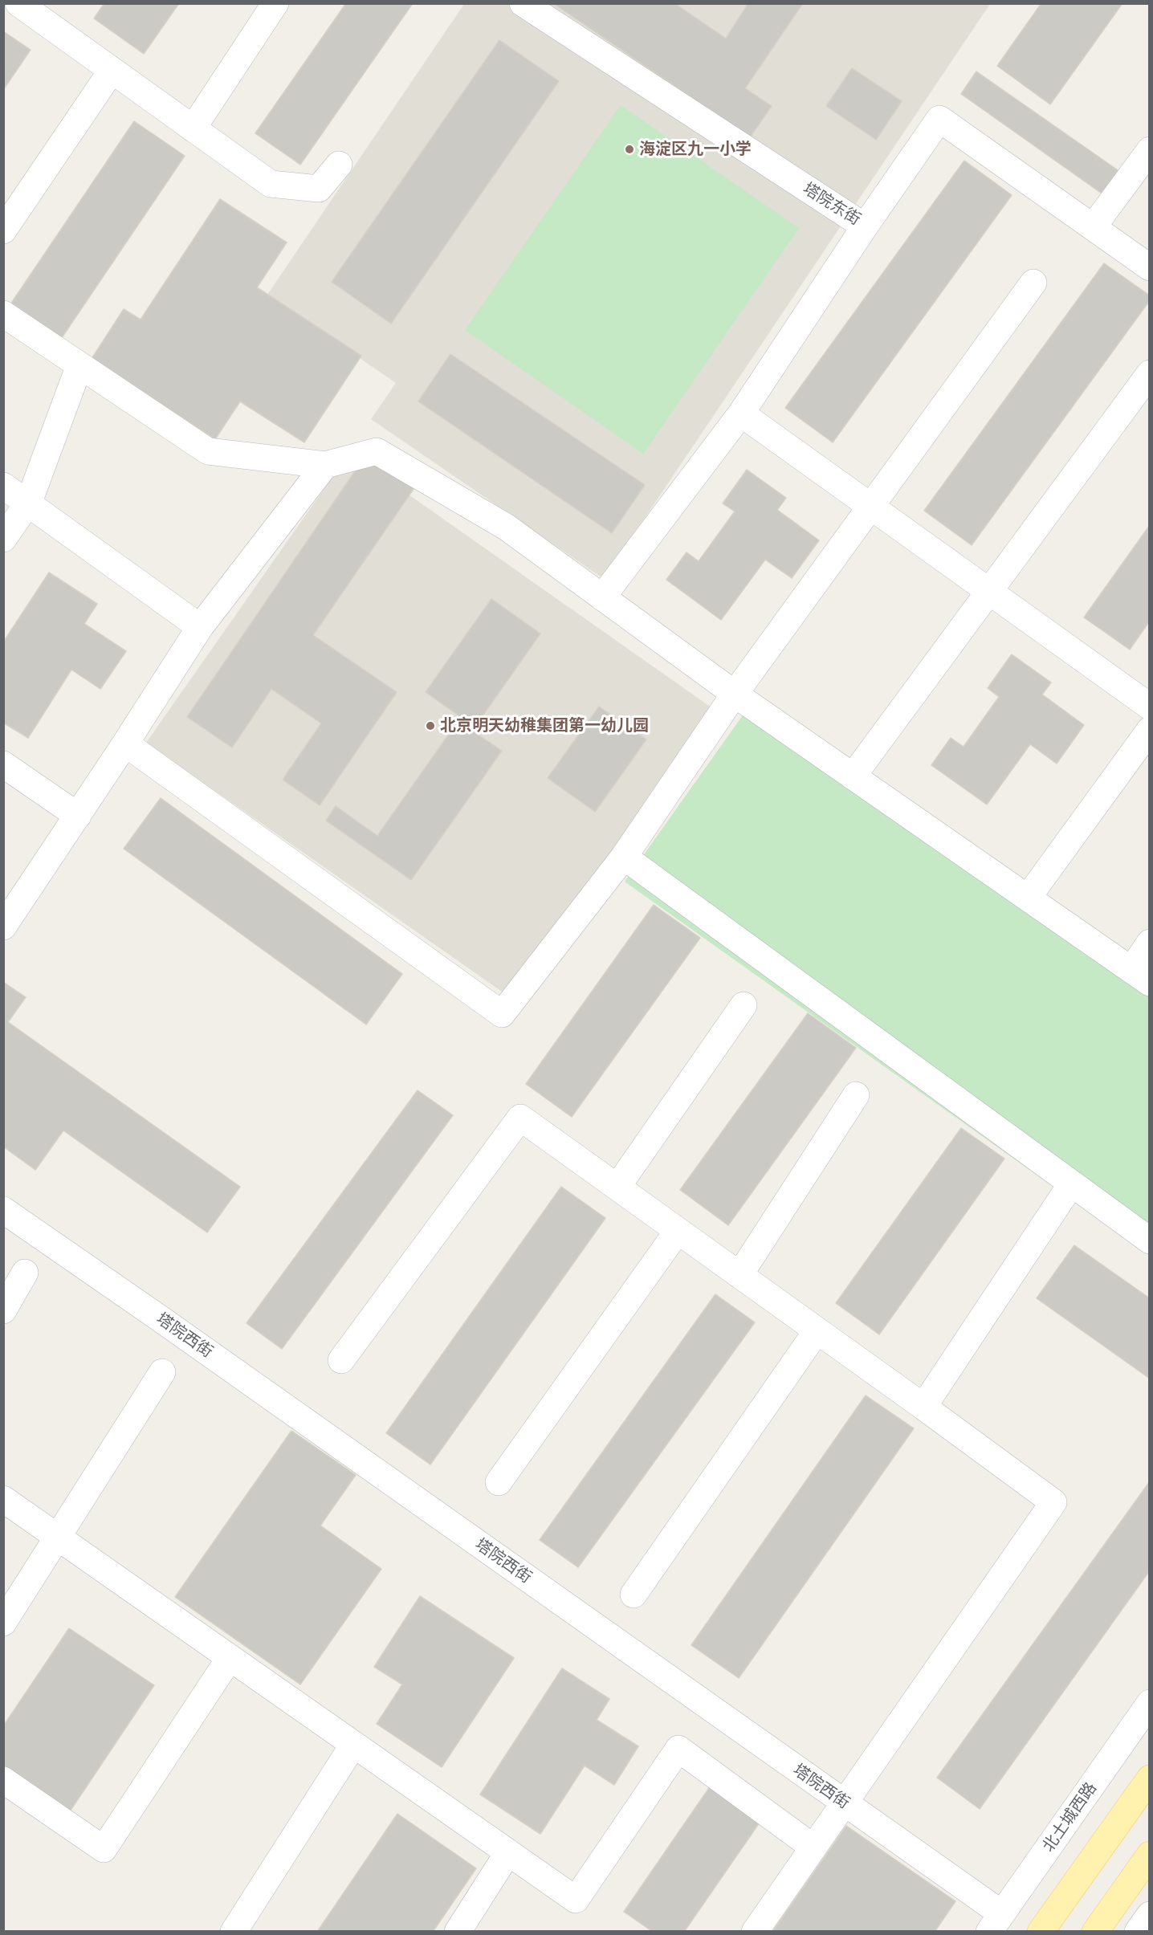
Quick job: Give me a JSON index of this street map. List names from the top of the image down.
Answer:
{
  "streets": {
    "street": ["塔院东街", "塔院西街", "北土城西路"]
  },
  "crossings": [
    ["塔院西街", "北土城西路"]
  ],
  "places": ["海淀区九一小学", "北京明天幼稚集团第一幼儿园"]
}
